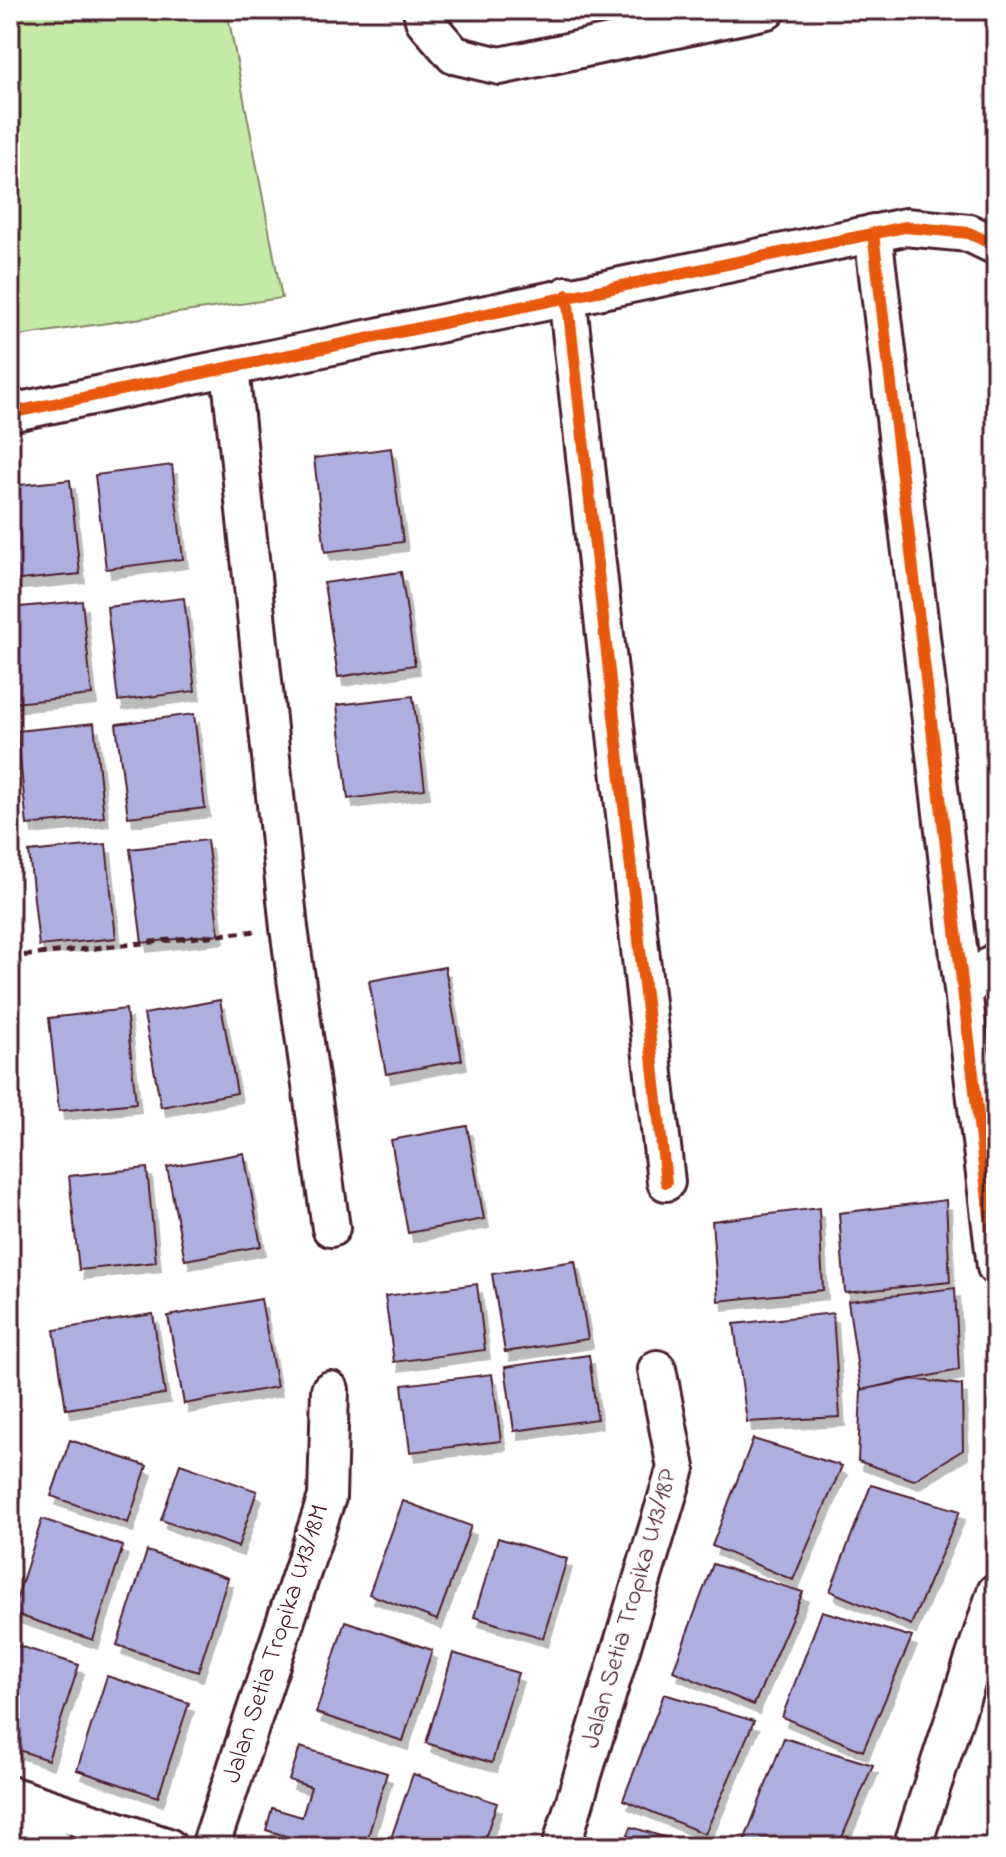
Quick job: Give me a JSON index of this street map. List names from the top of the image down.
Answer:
{
  "streets": {
    "street": ["Jalan Setia Tropika U13/18P", "Jalan Setia Tropika U13/18M"]
  }
}
